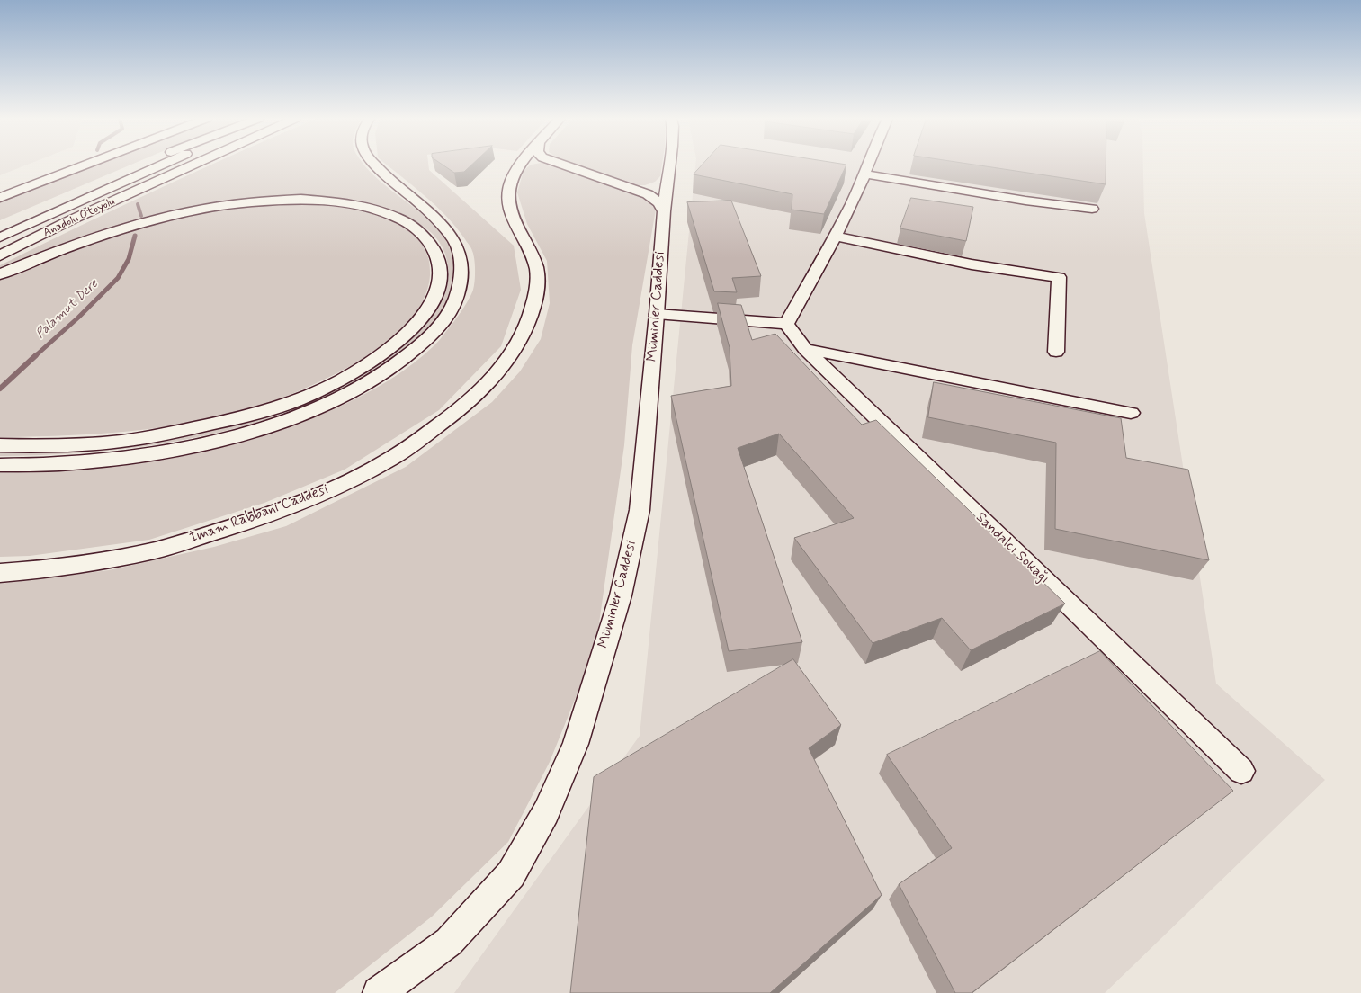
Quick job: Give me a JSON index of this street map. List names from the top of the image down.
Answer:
{
  "streets": {
    "main road": [
      "Anadolu Otoyolu",
      "Müminler Caddesi",
      "İmam Rabbani Caddesi",
      "Sandalcı Sokağı"
    ]
  },
  "water": ["Palamut Dere"]
}
